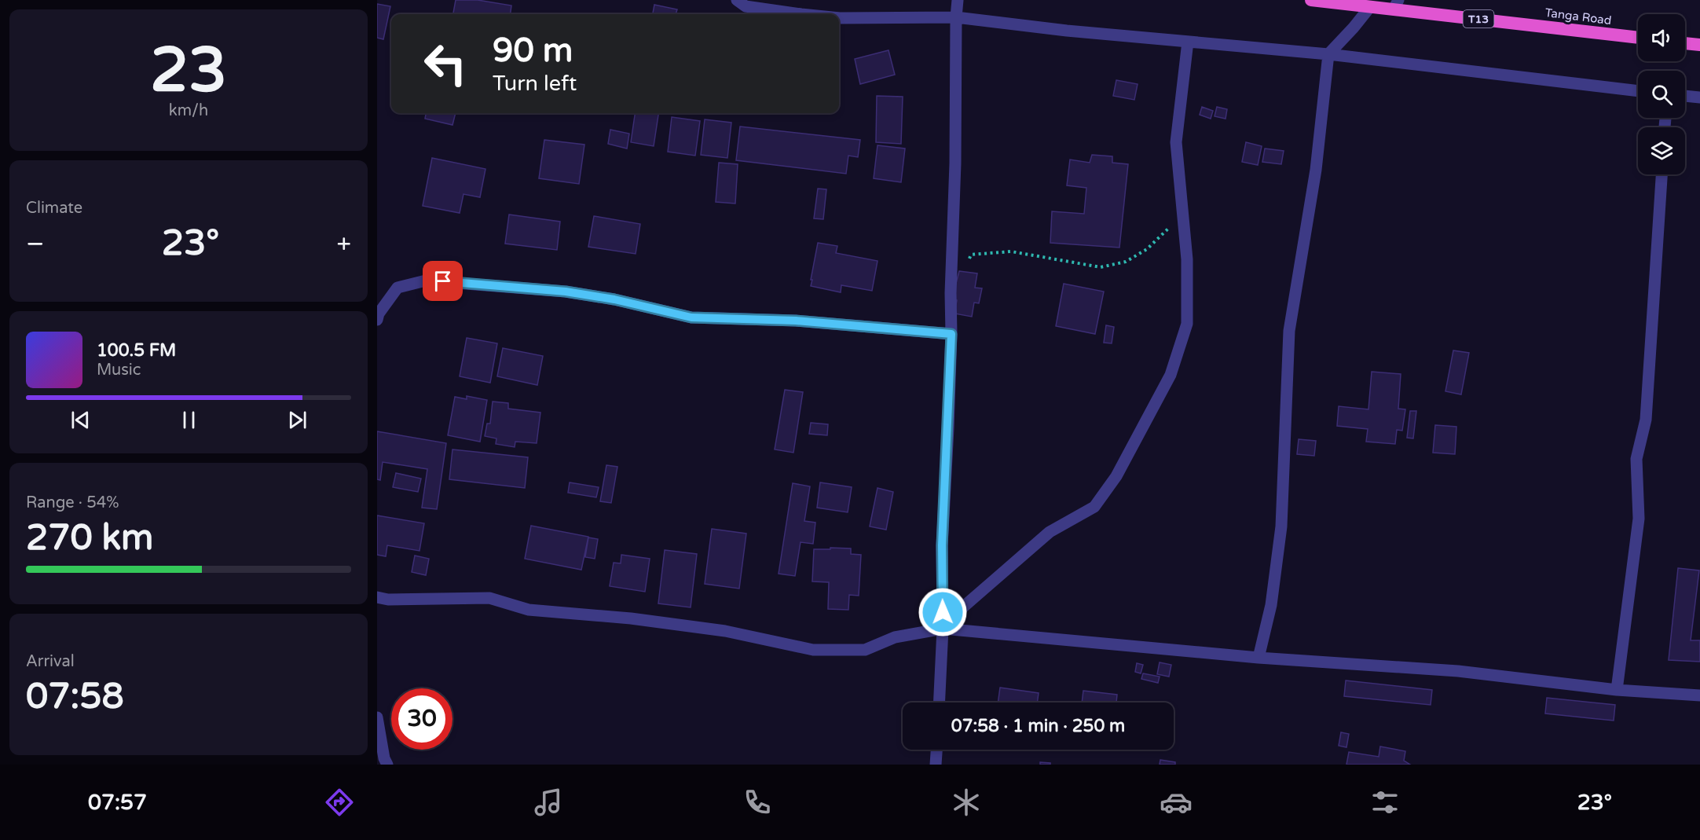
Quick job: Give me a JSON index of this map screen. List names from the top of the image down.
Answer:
{
  "streets": {
    "highway": ["Tanga Road", "T13"]
  },
  "page": {
    "tile": [
      ["23", "km/h"],
      "Climate",
      ["Range · 54%", "270 km"],
      ["Arrival", "07:58"]
    ],
    "turn": ["90 m", "Turn left"],
    "heat": ["−", "23°", "+"],
    "song": ["100.5 FM", "Music"],
    "limit": "30",
    "trip": "07:58 · 1 min · 250 m",
    "tabs": ["07:57", "23°"]
  }
}
